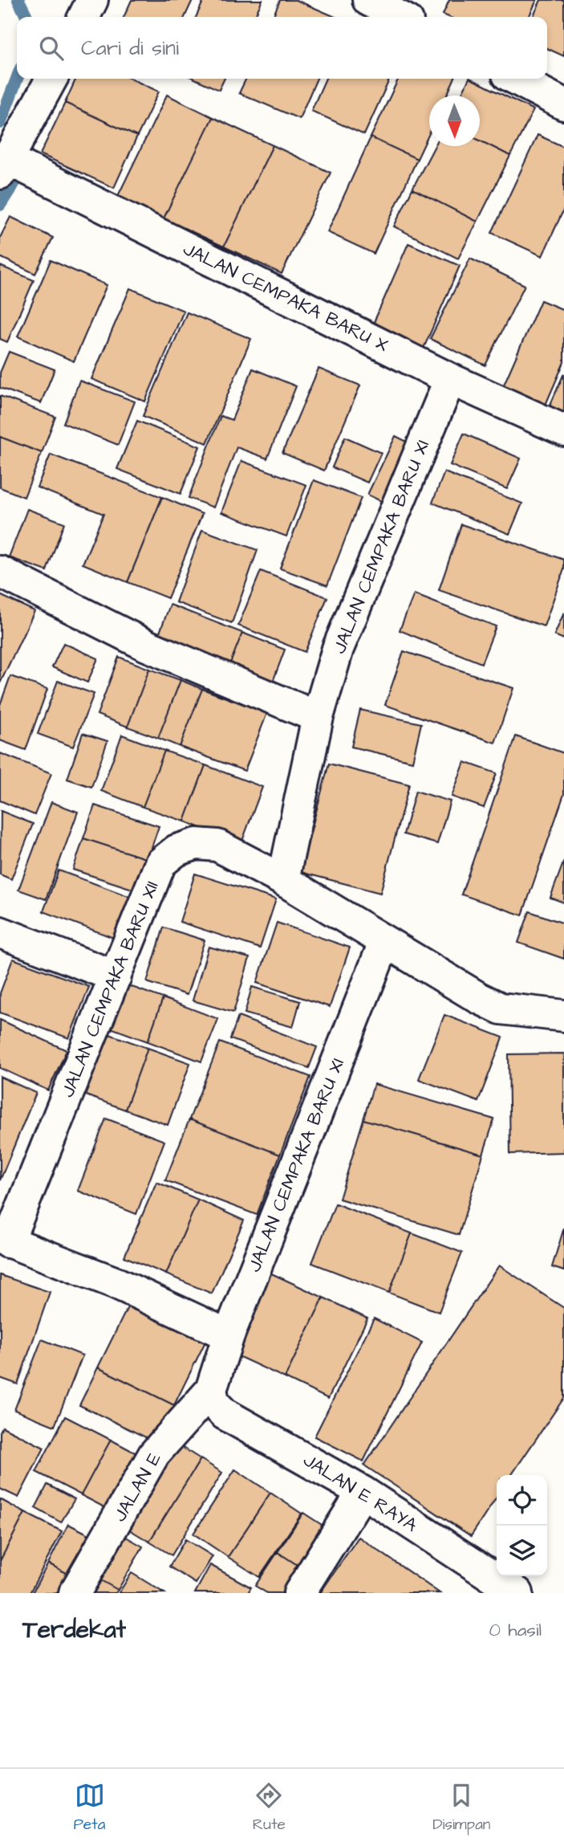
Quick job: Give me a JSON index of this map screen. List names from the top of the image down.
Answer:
{
  "streets": {
    "street": [
      "JALAN CEMPAKA BARU X",
      "JALAN CEMPAKA BARU XI",
      "JALAN CEMPAKA BARU XII",
      "JALAN E",
      "JALAN E RAYA"
    ]
  },
  "crossings": [
    ["JALAN CEMPAKA BARU X", "JALAN CEMPAKA BARU XI"],
    ["JALAN CEMPAKA BARU XI", "JALAN CEMPAKA BARU XII"],
    ["JALAN CEMPAKA BARU XI", "JALAN E"],
    ["JALAN CEMPAKA BARU XI", "JALAN E RAYA"],
    ["JALAN E", "JALAN E RAYA"]
  ],
  "north": "bottom",
  "page": {
    "search": "Cari di sini",
    "heading": ["Terdekat", "0 hasil"],
    "nav": ["Peta", "Rute", "Disimpan"]
  }
}
